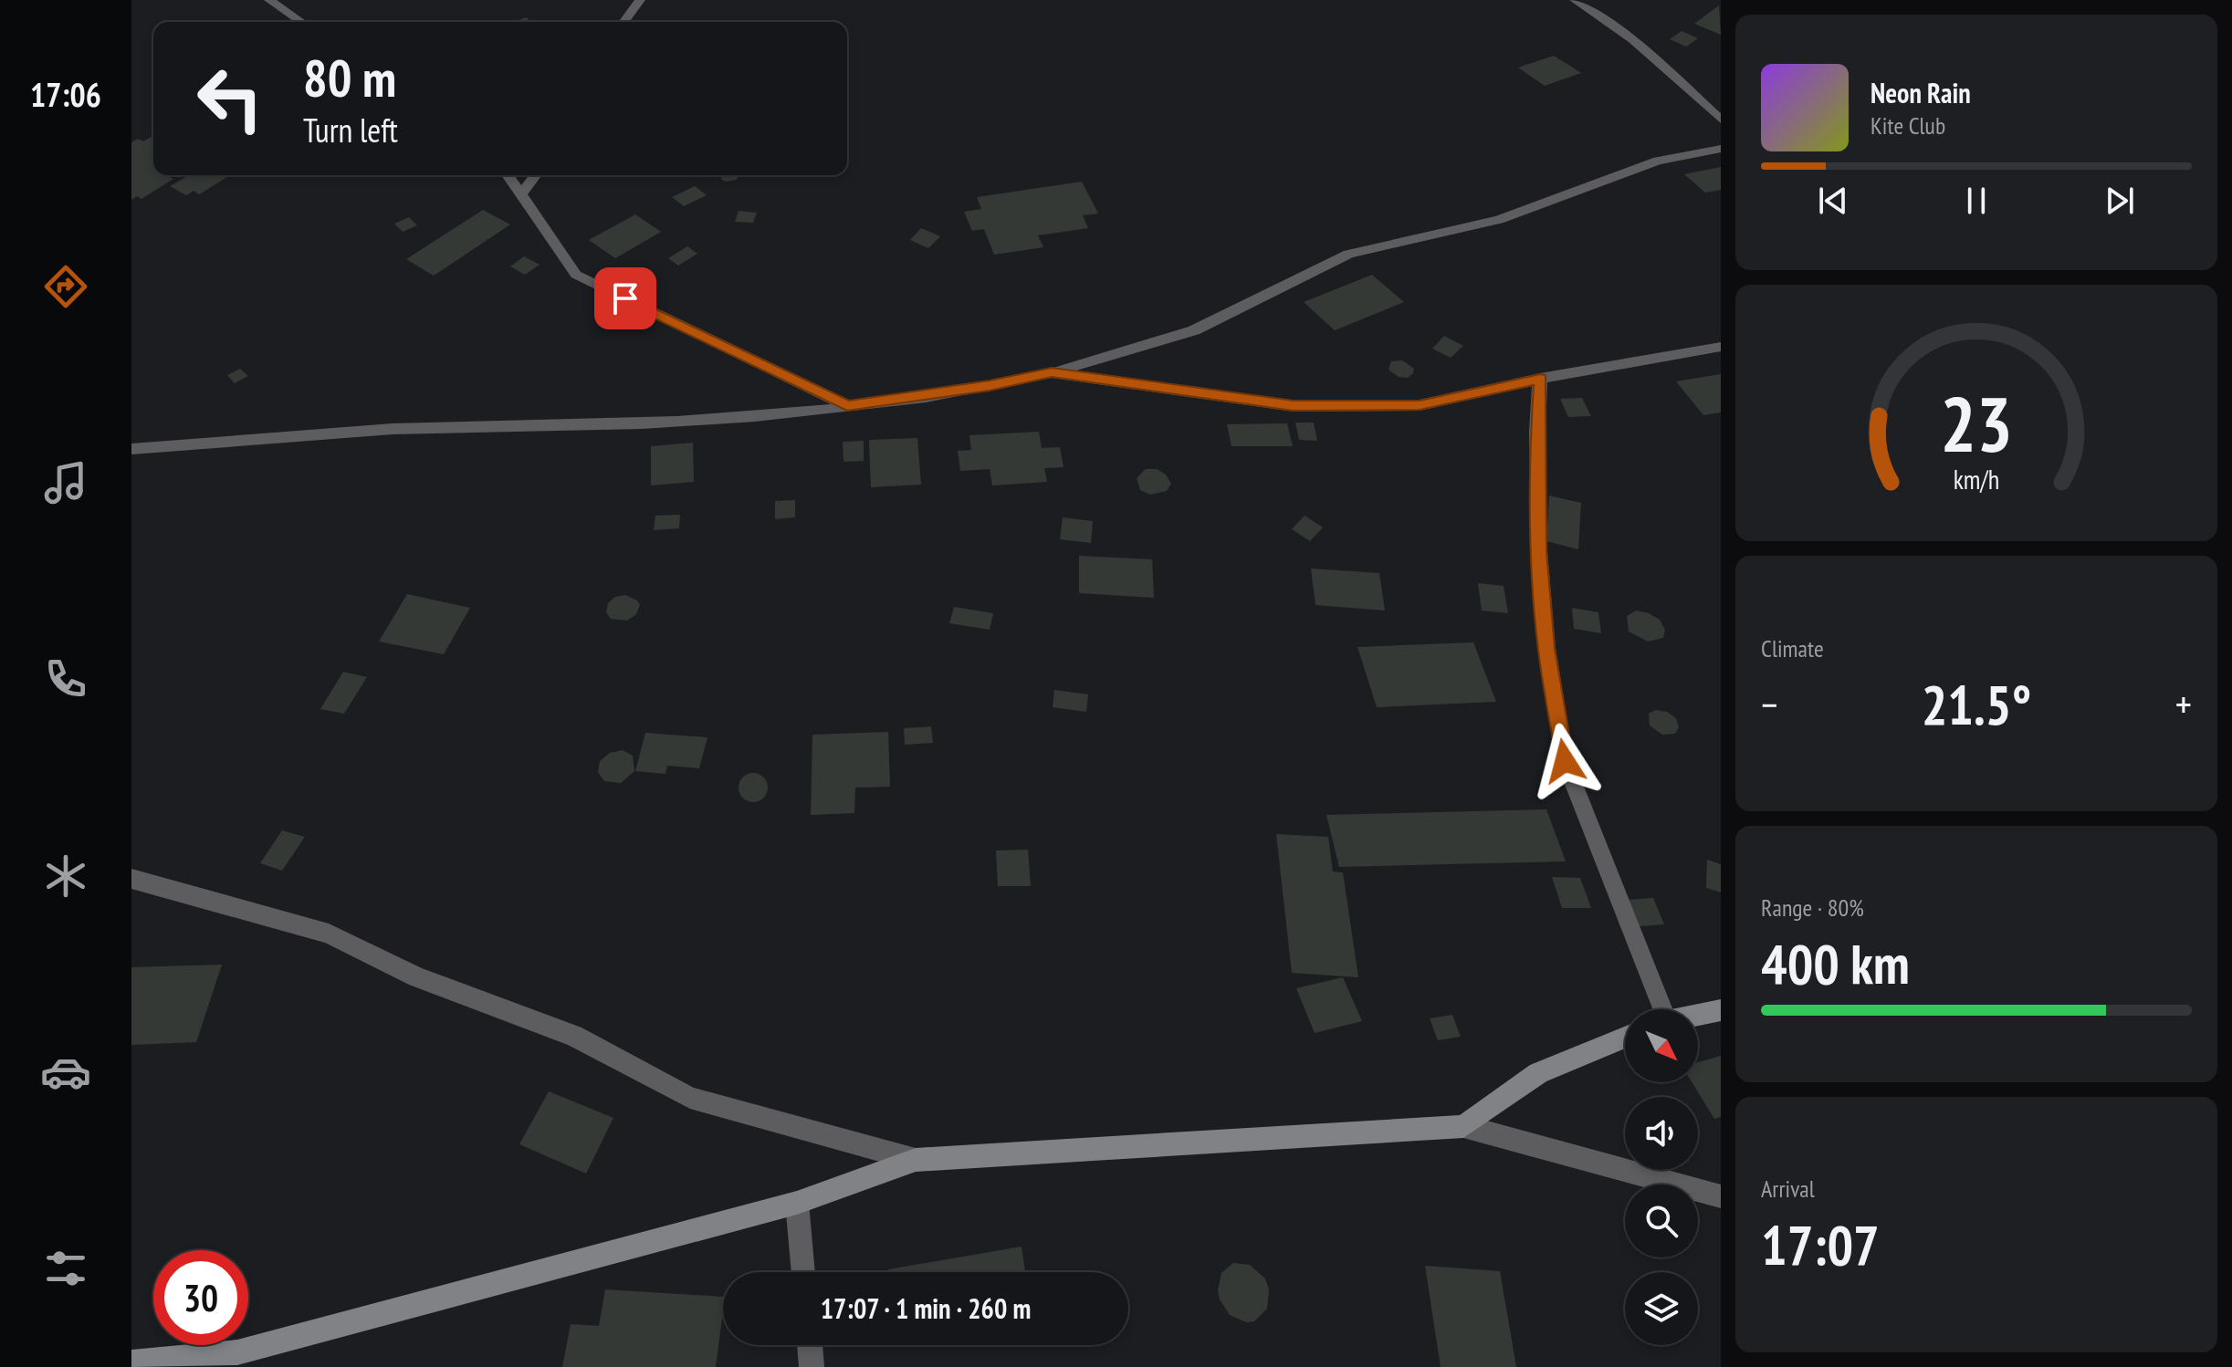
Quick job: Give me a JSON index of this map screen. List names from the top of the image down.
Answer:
{
  "north": "bottom right",
  "page": {
    "tabs": "17:06",
    "turn": ["80 m", "Turn left"],
    "song": ["Neon Rain", "Kite Club"],
    "tile": [
      "Climate",
      ["Range · 80%", "400 km"],
      ["Arrival", "17:07"]
    ],
    "heat": ["−", "21.5°", "+"],
    "limit": "30",
    "trip": "17:07 · 1 min · 260 m",
    "gauge": ["23", "km/h"]
  }
}
